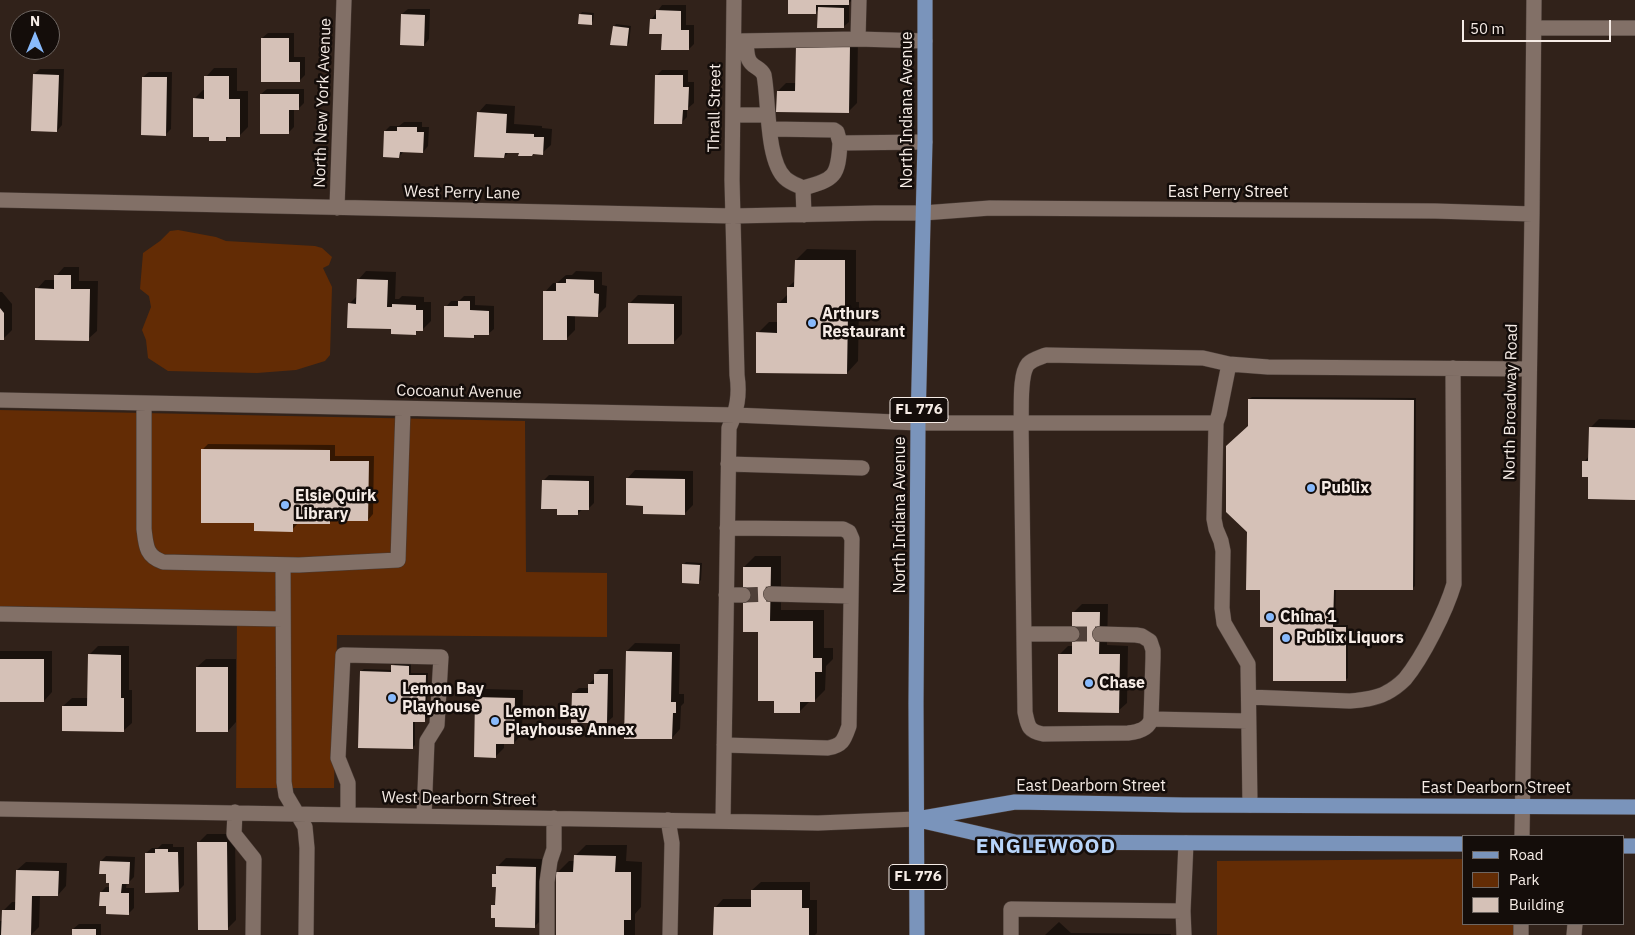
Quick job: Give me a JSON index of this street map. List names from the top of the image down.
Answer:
{
  "streets": {
    "main road": ["North Indiana Avenue", "FL 776", "East Dearborn Street"],
    "street": [
      "North New York Avenue",
      "Thrall Street",
      "East Perry Street",
      "West Perry Lane",
      "Cocoanut Avenue",
      "North Broadway Road",
      "West Dearborn Street"
    ]
  },
  "crossings": [
    ["North New York Avenue", "West Perry Lane"],
    ["Thrall Street", "West Perry Lane"],
    ["Thrall Street", "Cocoanut Avenue"],
    ["Thrall Street", "West Dearborn Street"],
    ["North Indiana Avenue", "East Perry Street"],
    ["North Indiana Avenue", "West Perry Lane"],
    ["North Indiana Avenue", "Cocoanut Avenue"],
    ["North Indiana Avenue", "FL 776"],
    ["North Indiana Avenue", "East Dearborn Street"],
    ["North Indiana Avenue", "West Dearborn Street"],
    ["East Perry Street", "West Perry Lane"],
    ["East Perry Street", "North Broadway Road"],
    ["North Broadway Road", "East Dearborn Street"],
    ["FL 776", "East Dearborn Street"],
    ["FL 776", "West Dearborn Street"],
    ["East Dearborn Street", "West Dearborn Street"]
  ],
  "districts": ["ENGLEWOOD"],
  "places": [
    "Arthurs Restaurant",
    "Publix",
    "Elsie Quirk Library",
    "China 1",
    "Publix Liquors",
    "Chase",
    "Lemon Bay Playhouse",
    "Lemon Bay Playhouse Annex"
  ],
  "legend": ["Road", "Park", "Building"],
  "scale_bar": "50 m",
  "north": "top"
}
